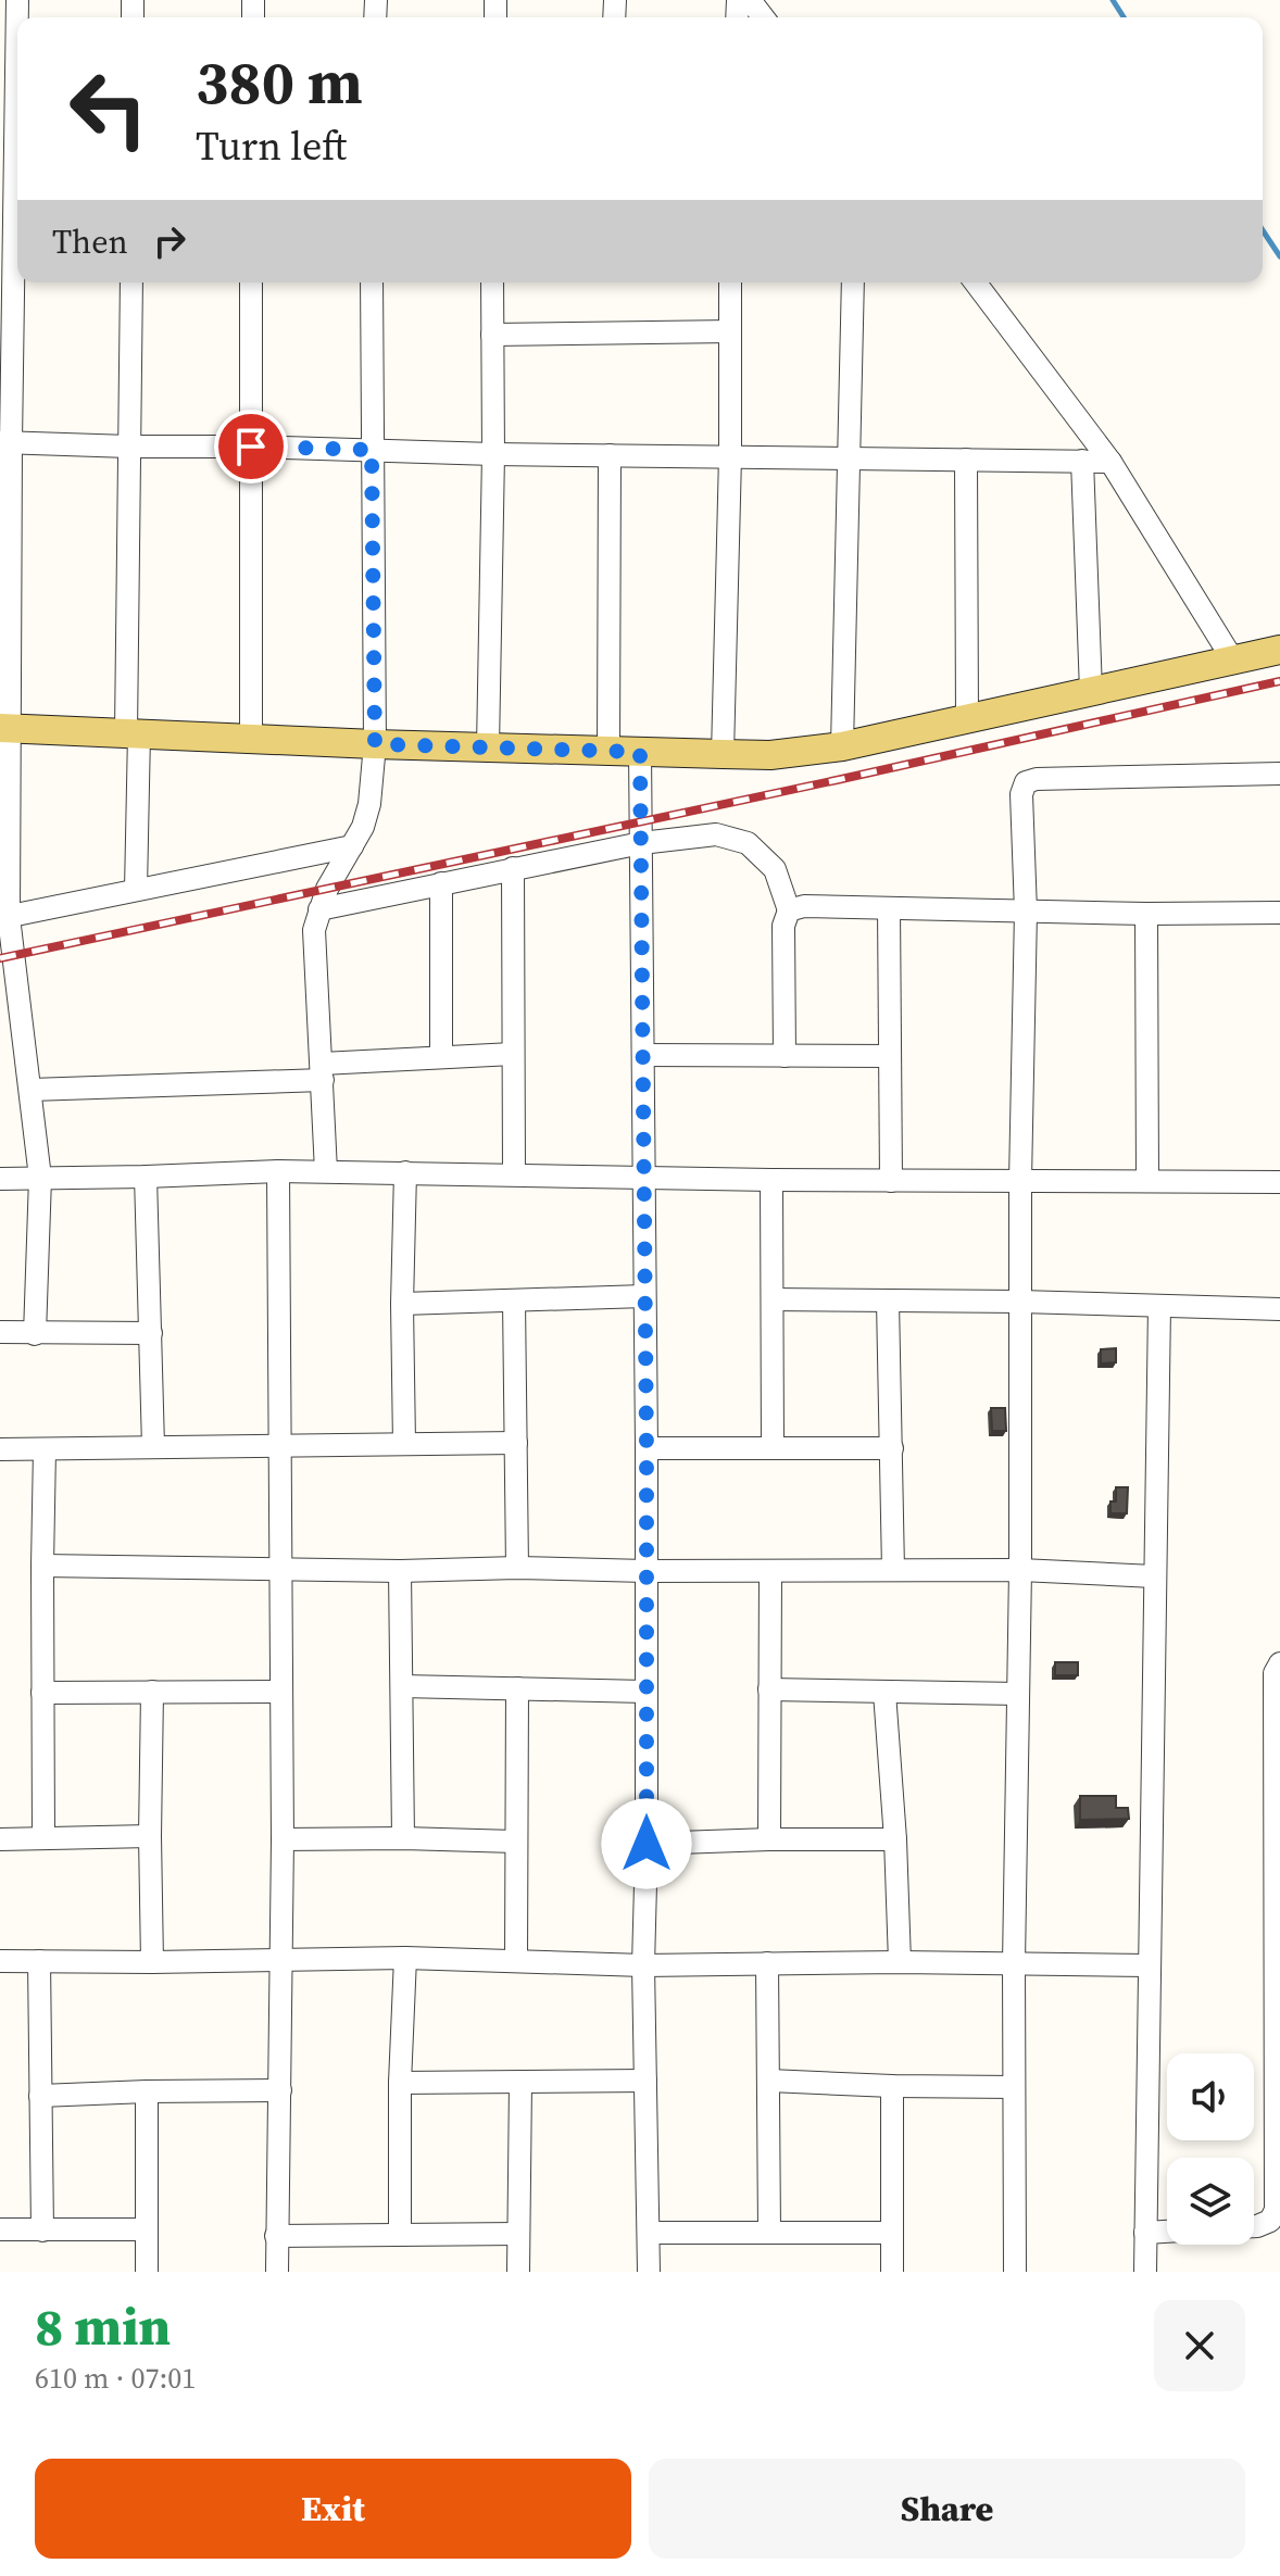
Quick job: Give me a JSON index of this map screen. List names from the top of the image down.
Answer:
{
  "page": {
    "turn": ["380 m", "Turn left"],
    "then": "Then",
    "heading": ["8 min", "610 m · 07:01"],
    "buttons": ["Exit", "Share"]
  }
}
